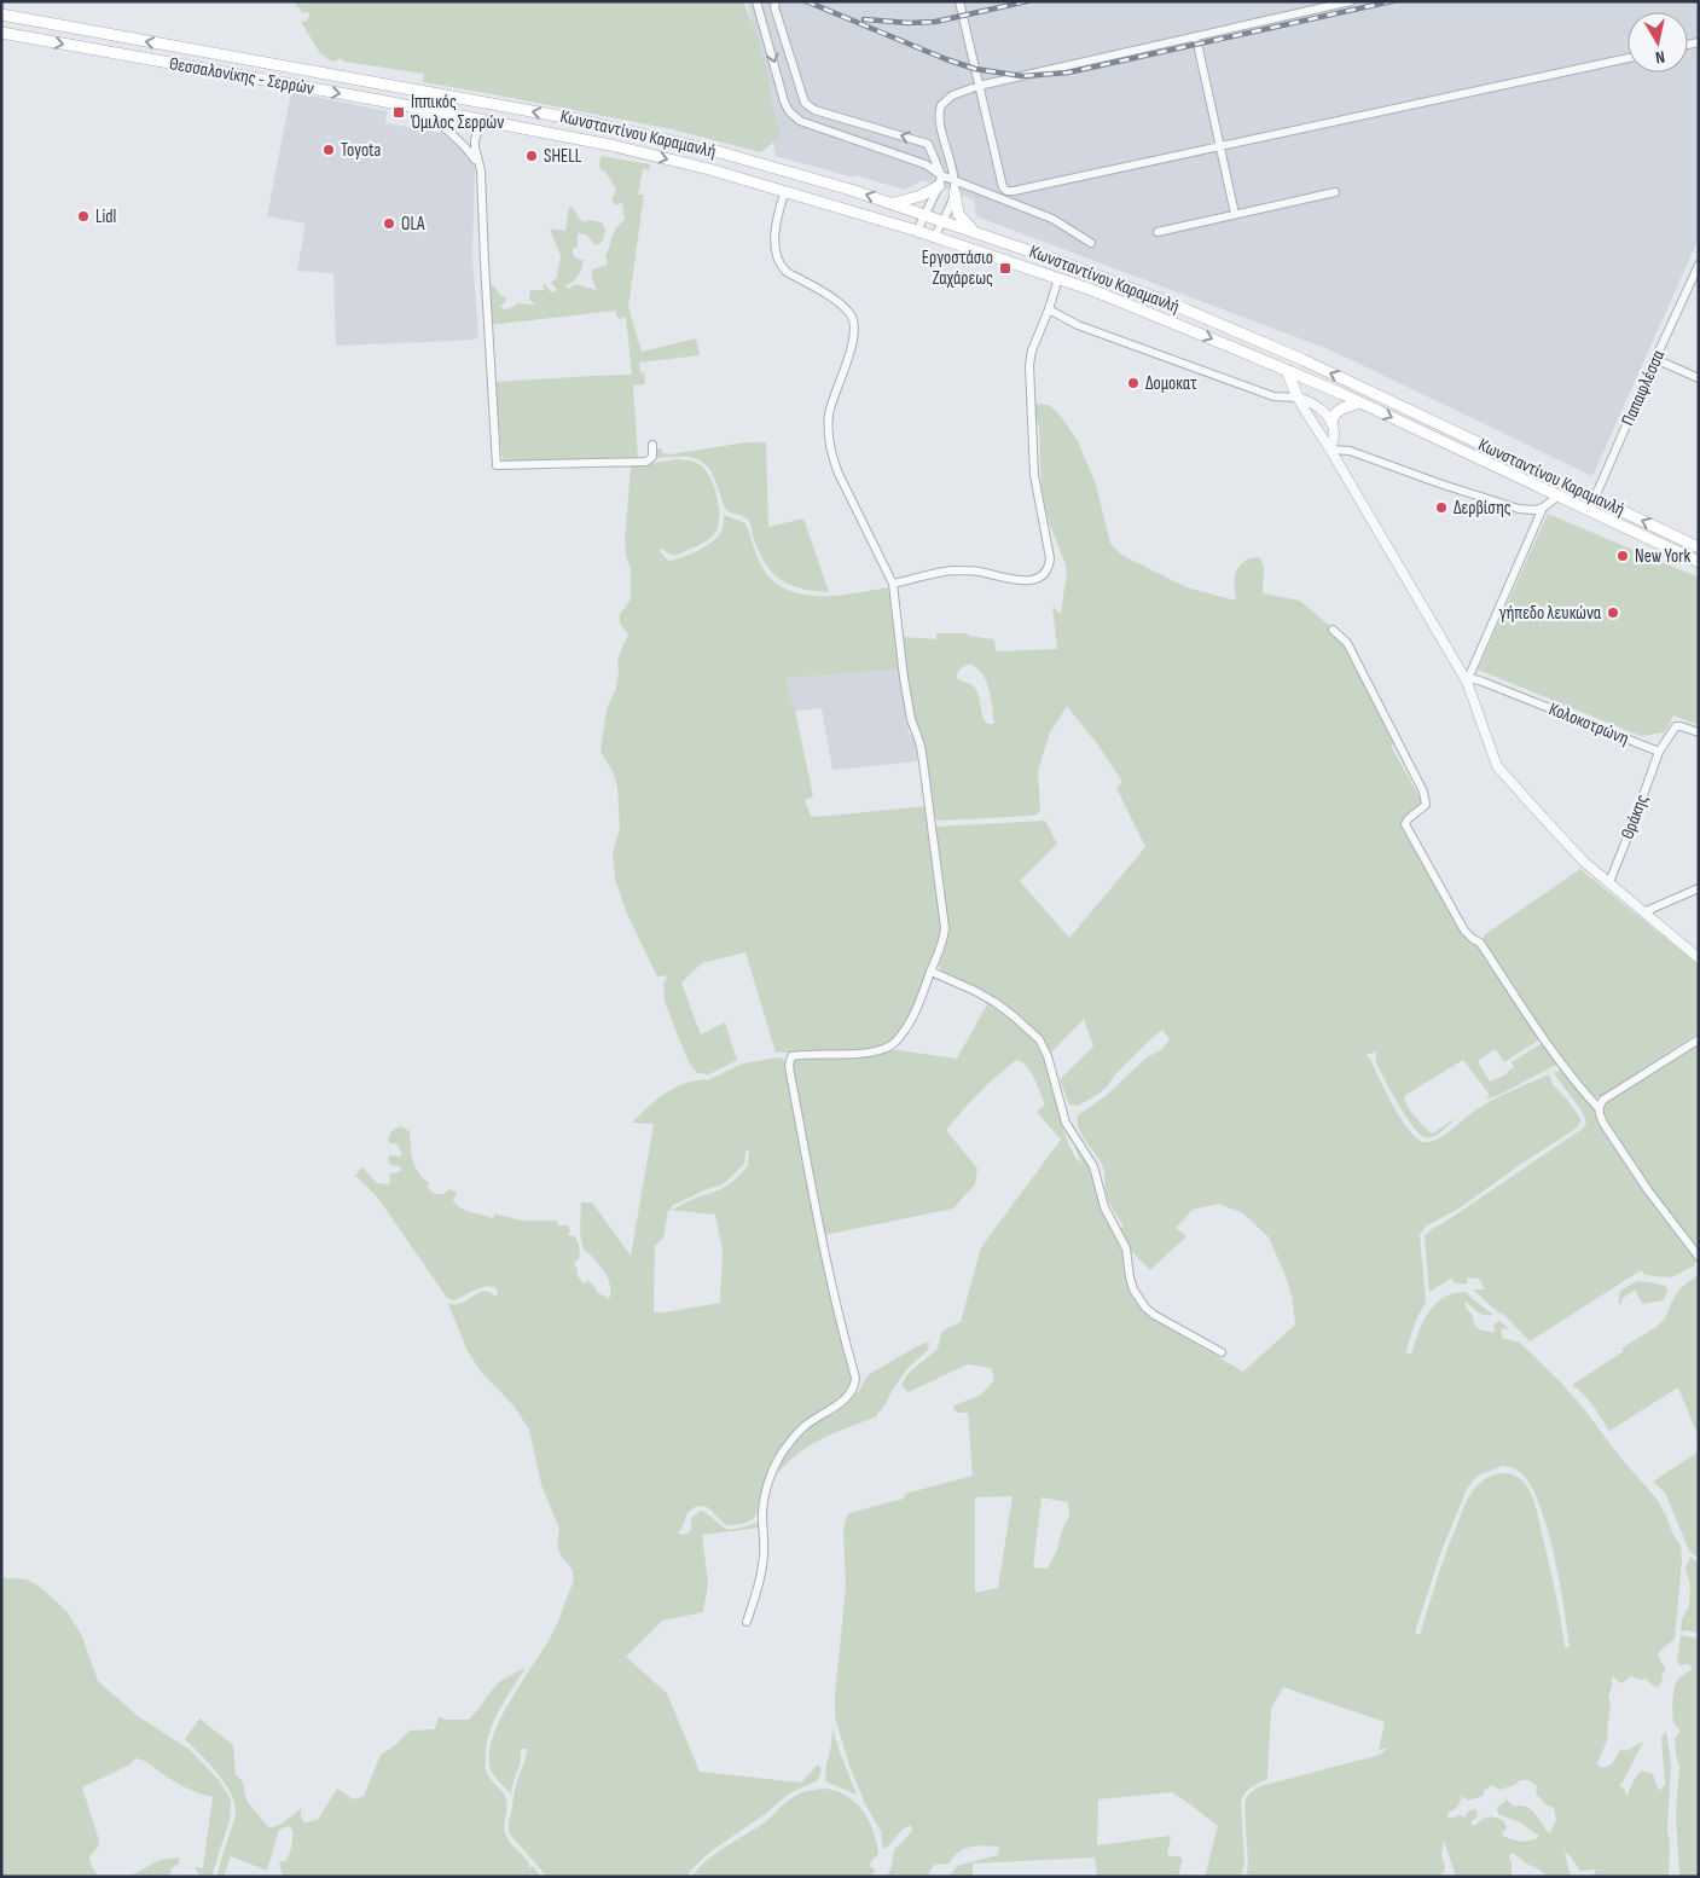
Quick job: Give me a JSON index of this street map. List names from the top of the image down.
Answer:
{
  "streets": {
    "main road": ["Θεσσαλονίκης - Σερρών", "Κωνσταντίνου Καραμανλή"],
    "street": ["Παπαφλέσσα", "Κολοκοτρώνη", "Θράκης"]
  },
  "crossings": [
    ["Θεσσαλονίκης - Σερρών", "Κωνσταντίνου Καραμανλή"],
    ["Κωνσταντίνου Καραμανλή", "Παπαφλέσσα"],
    ["Κολοκοτρώνη", "Θράκης"]
  ],
  "places": {
    "transit": ["Ιππικός Όμιλος Σερρών", "Εργοστάσιο Ζαχάρεως"],
    "other": [
      "Toyota",
      "SHELL",
      "Lidl",
      "OLA",
      "Δομοκατ",
      "Δερβίσης",
      "New York",
      "γήπεδο λευκώνα"
    ]
  },
  "north": "bottom"
}
